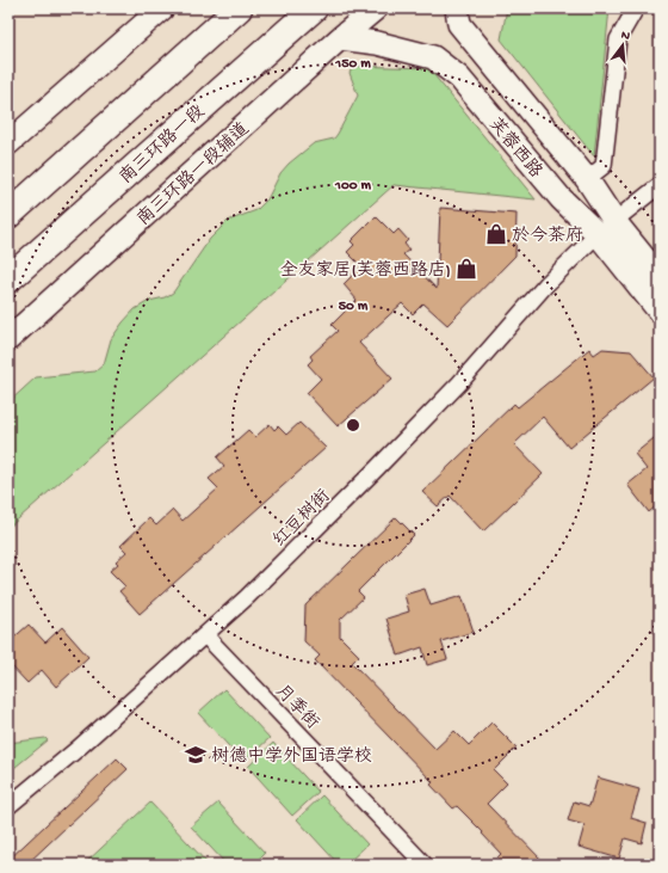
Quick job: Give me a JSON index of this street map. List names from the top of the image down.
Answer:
{
  "streets": {
    "highway": ["南三环路一段"],
    "main road": ["芙蓉西路", "南三环路一段辅道"],
    "street": ["红豆树街", "月季街"]
  },
  "crossings": [
    ["芙蓉西路", "南三环路一段辅道"],
    ["芙蓉西路", "红豆树街"],
    ["红豆树街", "月季街"]
  ],
  "places": {
    "shop": ["於今茶府", "全友家居(芙蓉西路店)"],
    "school or university": ["树德中学外国语学校"]
  },
  "north": "top",
  "rings": ["150 m", "100 m", "50 m"]
}
